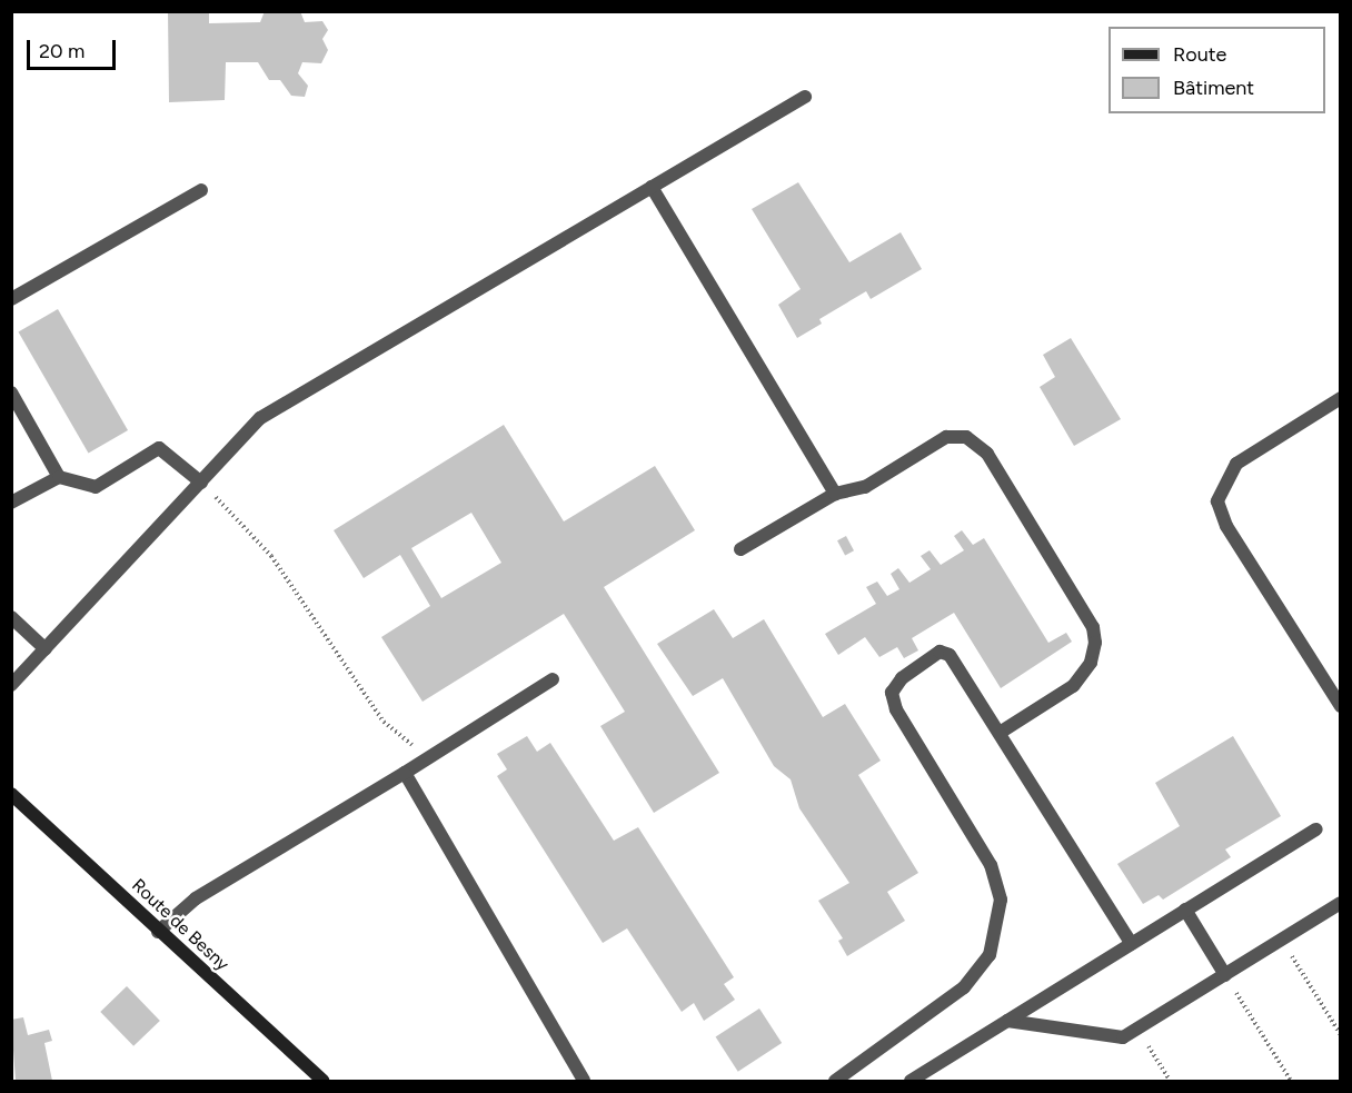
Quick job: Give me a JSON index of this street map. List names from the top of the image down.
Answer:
{
  "streets": {
    "main road": ["Route de Besny"]
  },
  "legend": ["Route", "Bâtiment"],
  "scale_bar": "20 m"
}
